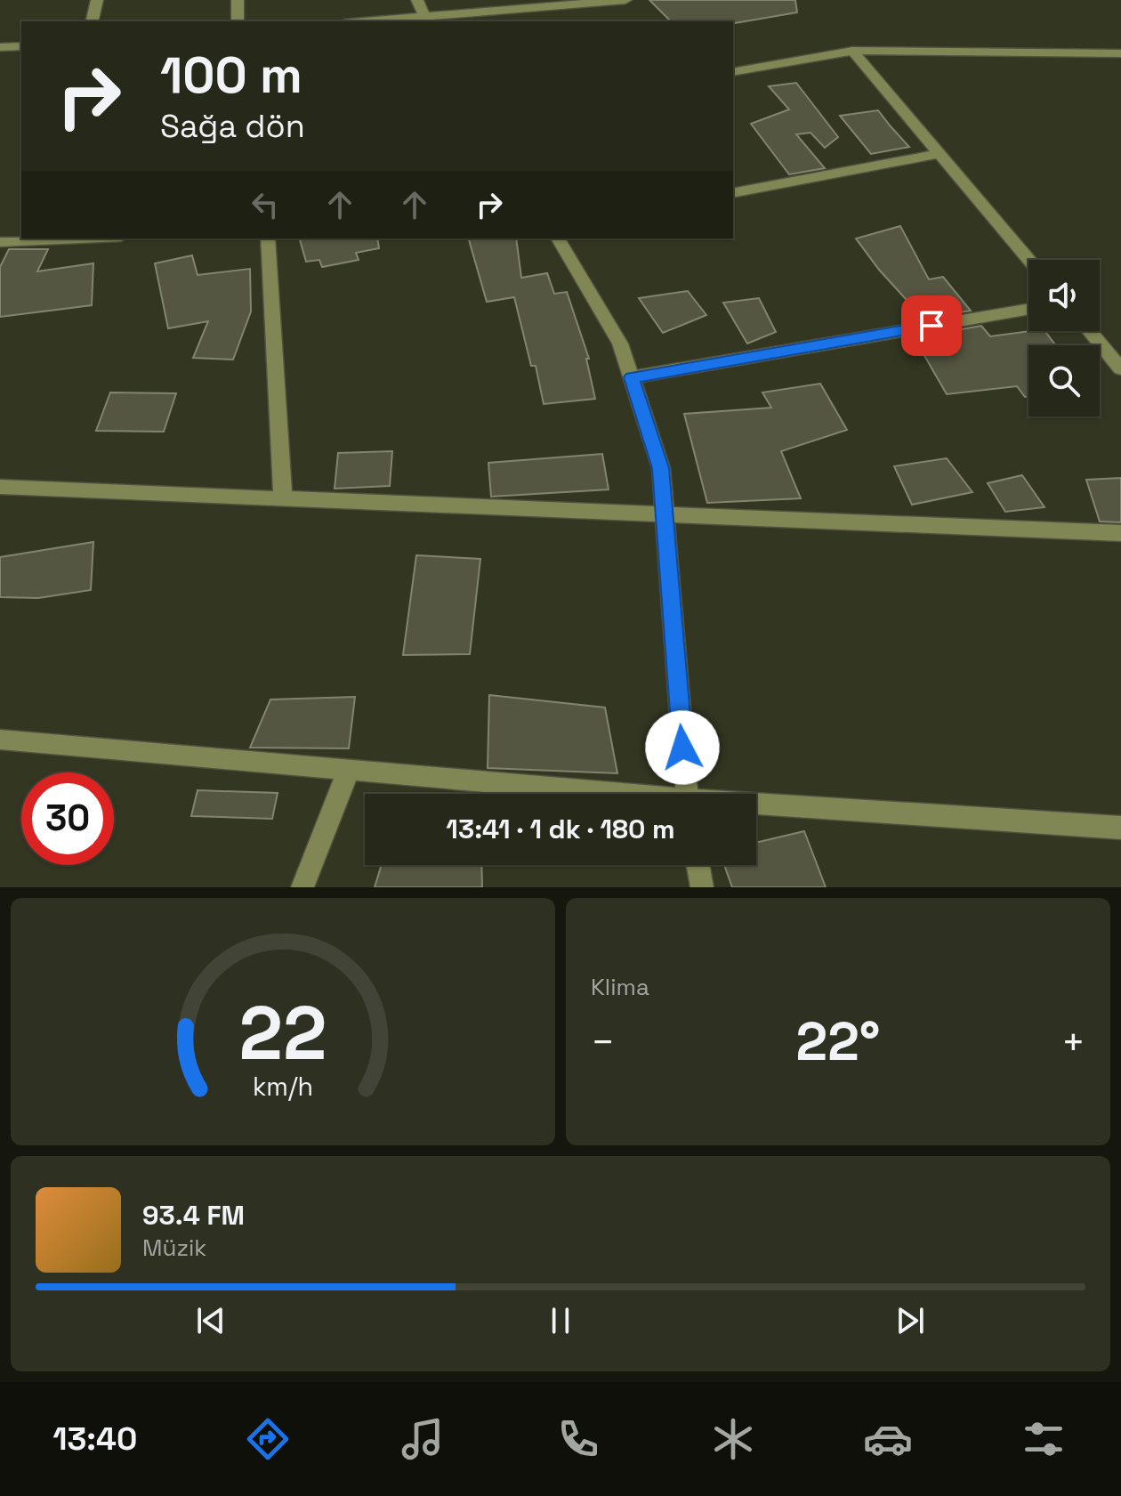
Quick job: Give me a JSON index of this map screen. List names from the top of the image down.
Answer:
{
  "page": {
    "turn": ["100 m", "Sağa dön"],
    "limit": "30",
    "trip": "13:41 · 1 dk · 180 m",
    "tile": "Klima",
    "heat": ["−", "22°", "+"],
    "song": ["93.4 FM", "Müzik"],
    "tabs": "13:40",
    "gauge": ["22", "km/h"]
  }
}
